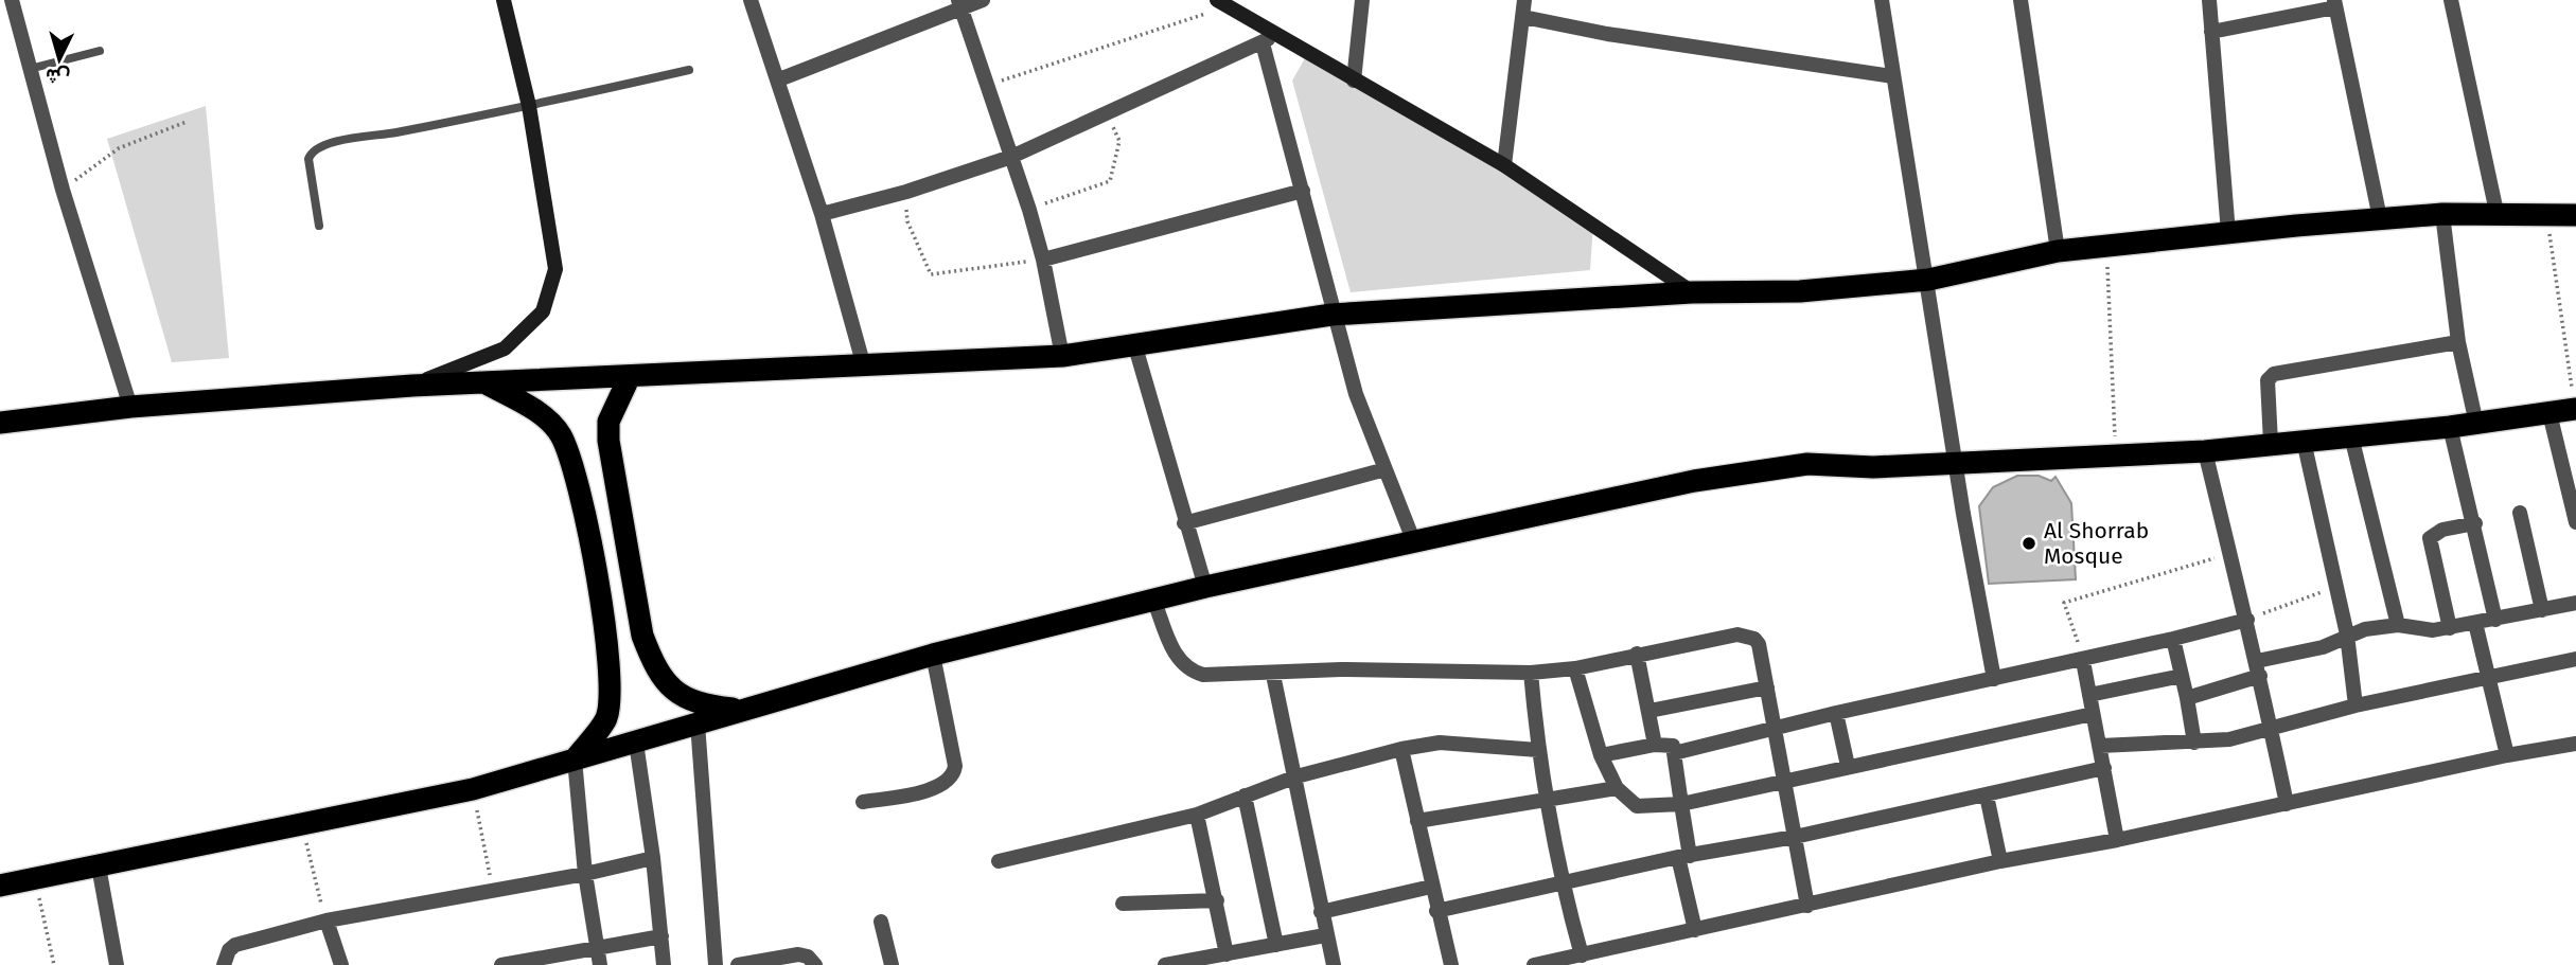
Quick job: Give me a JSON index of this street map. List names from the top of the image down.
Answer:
{
  "places": ["Al Shorrab Mosque"],
  "north": "bottom"
}
